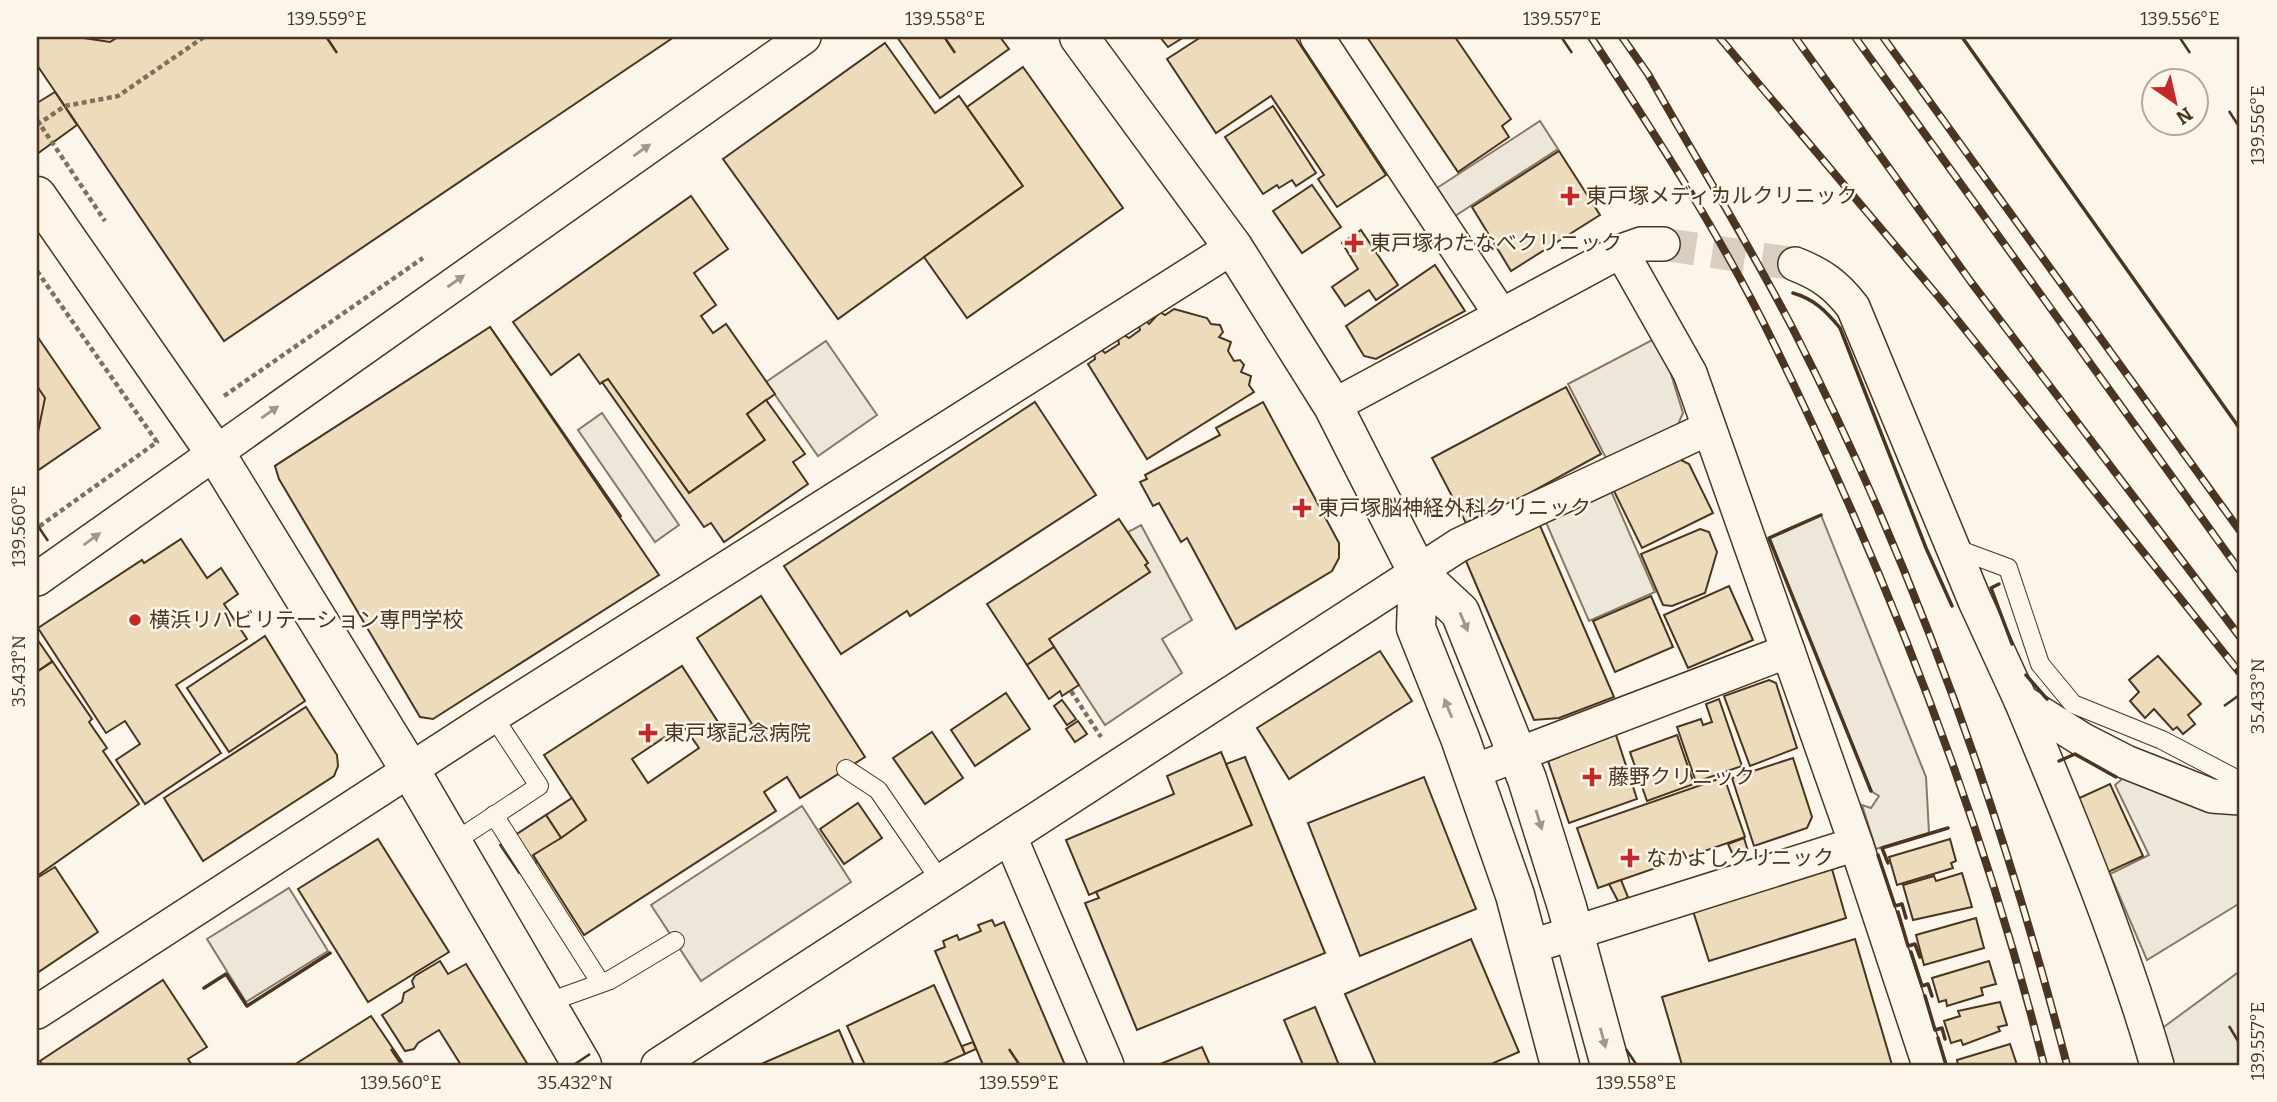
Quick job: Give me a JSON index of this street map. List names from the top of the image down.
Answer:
{
  "places": {
    "health": [
      "東戸塚メディカルクリニック",
      "東戸塚わたなべクリニック",
      "東戸塚脳神経外科クリニック",
      "東戸塚記念病院",
      "藤野クリニック",
      "なかよしクリニック"
    ],
    "other": ["横浜リハビリテーション専門学校"]
  },
  "north": "bottom right",
  "coordinates": [
    "139.559°E",
    "139.558°E",
    "139.557°E",
    "139.556°E",
    "139.560°E",
    "35.431°N",
    "35.433°N",
    "35.432°N"
  ]
}
